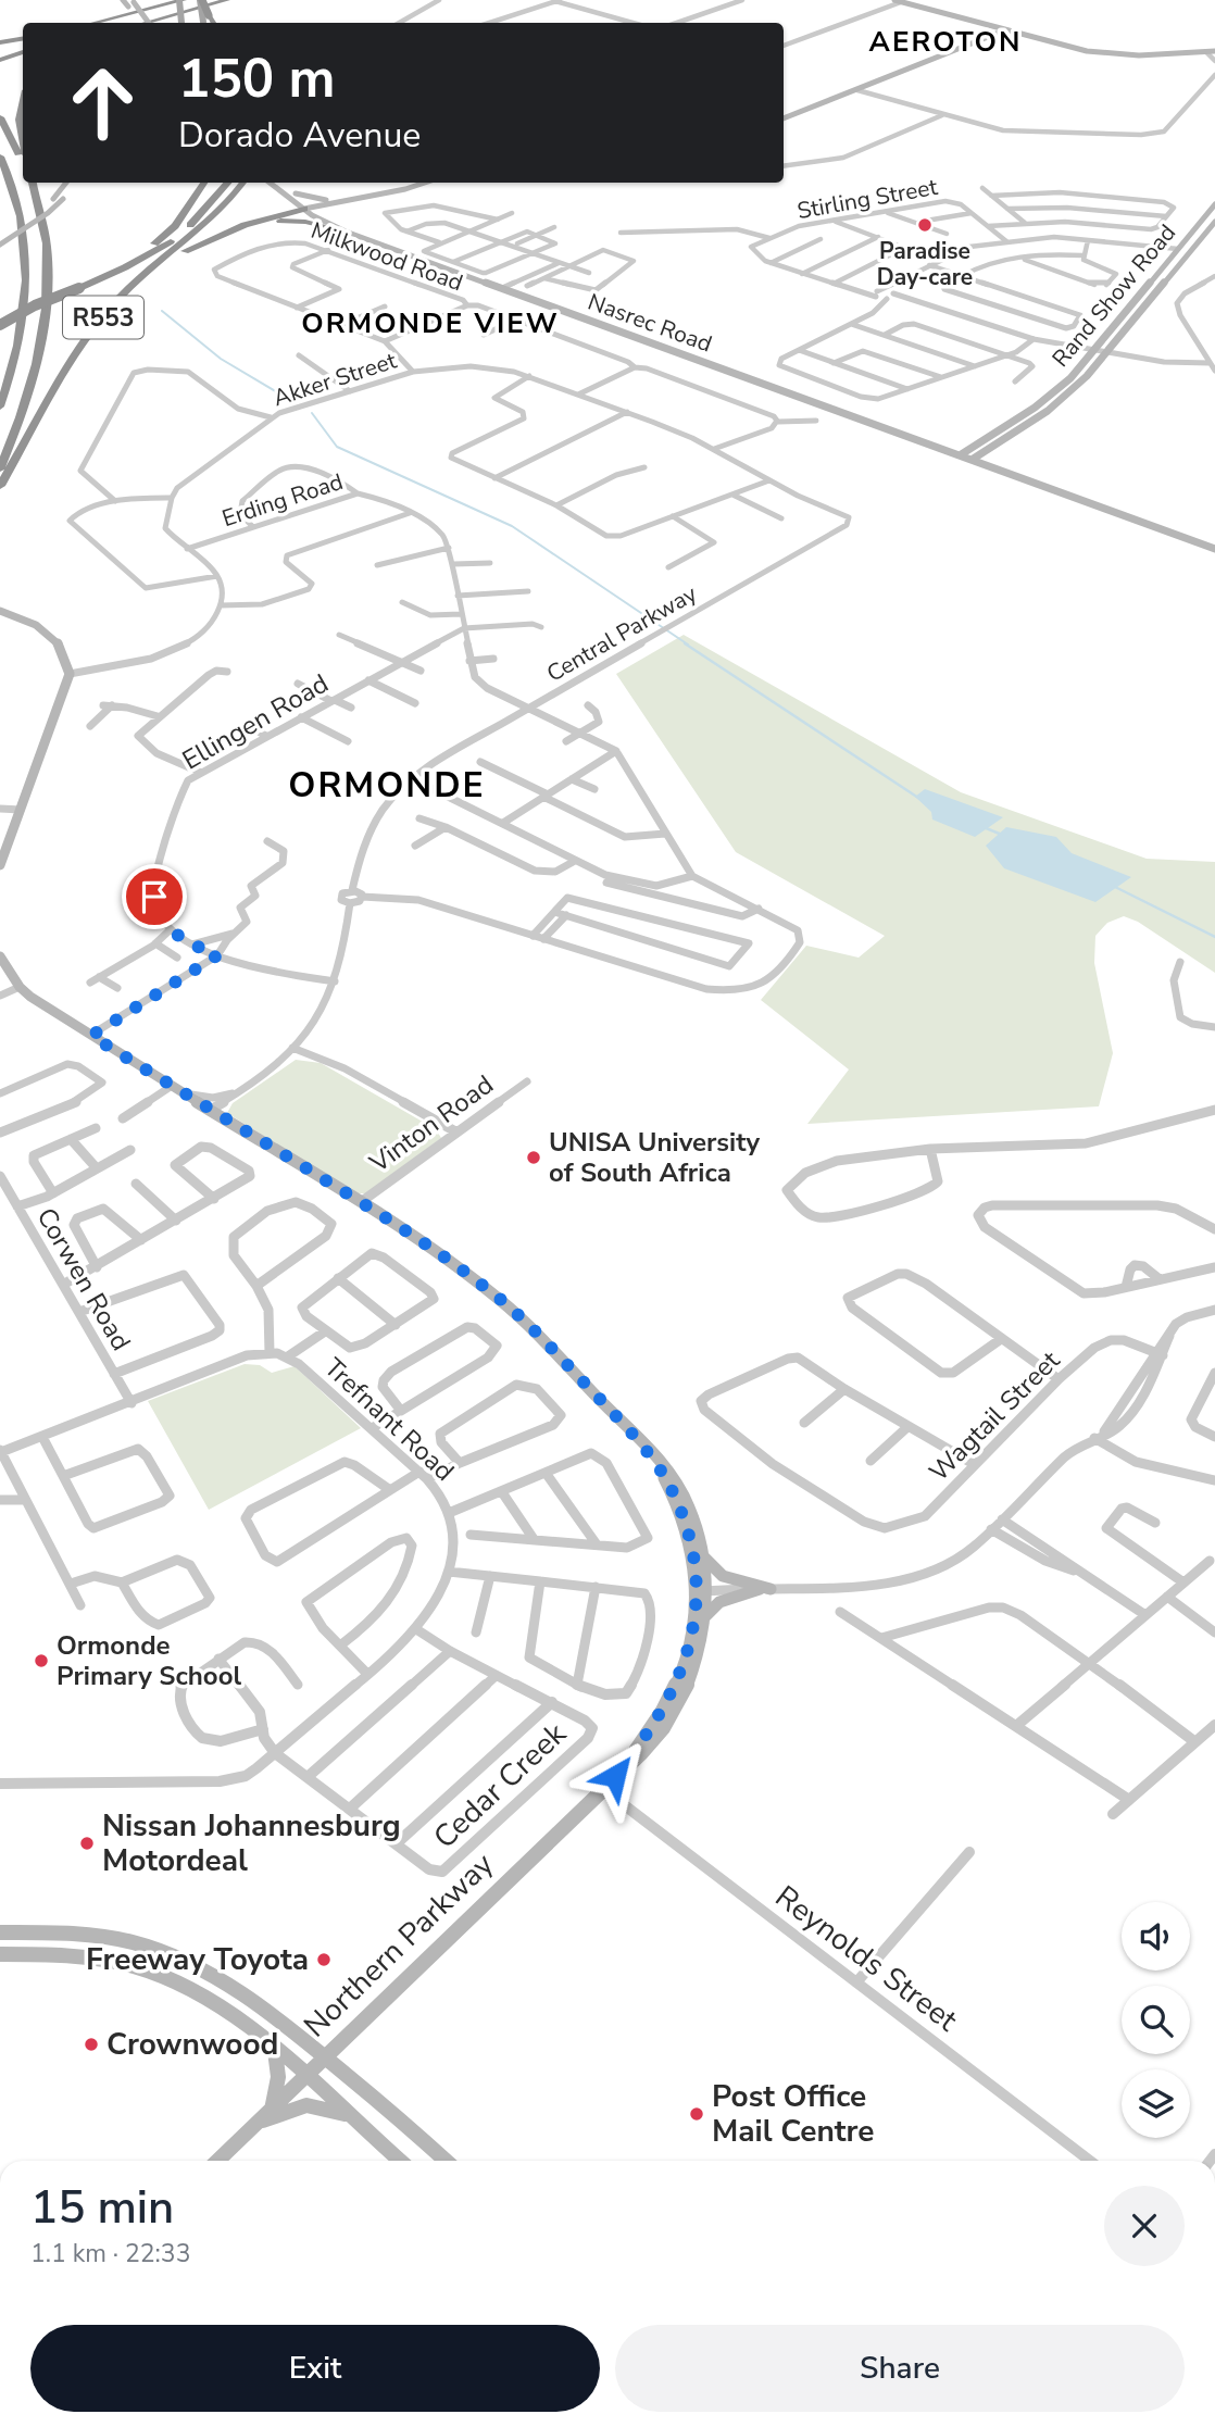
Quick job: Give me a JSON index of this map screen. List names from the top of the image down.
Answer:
{
  "streets": {
    "highway": ["R553"],
    "main road": ["Rand Show Road", "Nasrec Road", "Northern Parkway"],
    "street": [
      "Stirling Street",
      "Milkwood Road",
      "Akker Street",
      "Erding Road",
      "Central Parkway",
      "Ellingen Road",
      "Vinton Road",
      "Corwen Road",
      "Wagtail Street",
      "Trefnant Road",
      "Cedar Creek",
      "Reynolds Street"
    ]
  },
  "crossings": [
    ["Milkwood Road", "Akker Street"],
    ["Rand Show Road", "Nasrec Road"],
    ["Akker Street", "Central Parkway"],
    ["Corwen Road", "Trefnant Road"],
    ["Trefnant Road", "Cedar Creek"],
    ["Northern Parkway", "Reynolds Street"]
  ],
  "districts": ["AEROTON", "ORMONDE VIEW", "ORMONDE"],
  "places": [
    "Paradise Day-care",
    "UNISA University of South Africa",
    "Ormonde Primary School",
    "Nissan Johannesburg Motordeal",
    "Freeway Toyota",
    "Crownwood",
    "Post Office Mail Centre"
  ],
  "page": {
    "turn": ["150 m", "Dorado Avenue"],
    "heading": ["15 min", "1.1 km · 22:33"],
    "buttons": ["Exit", "Share"]
  }
}
